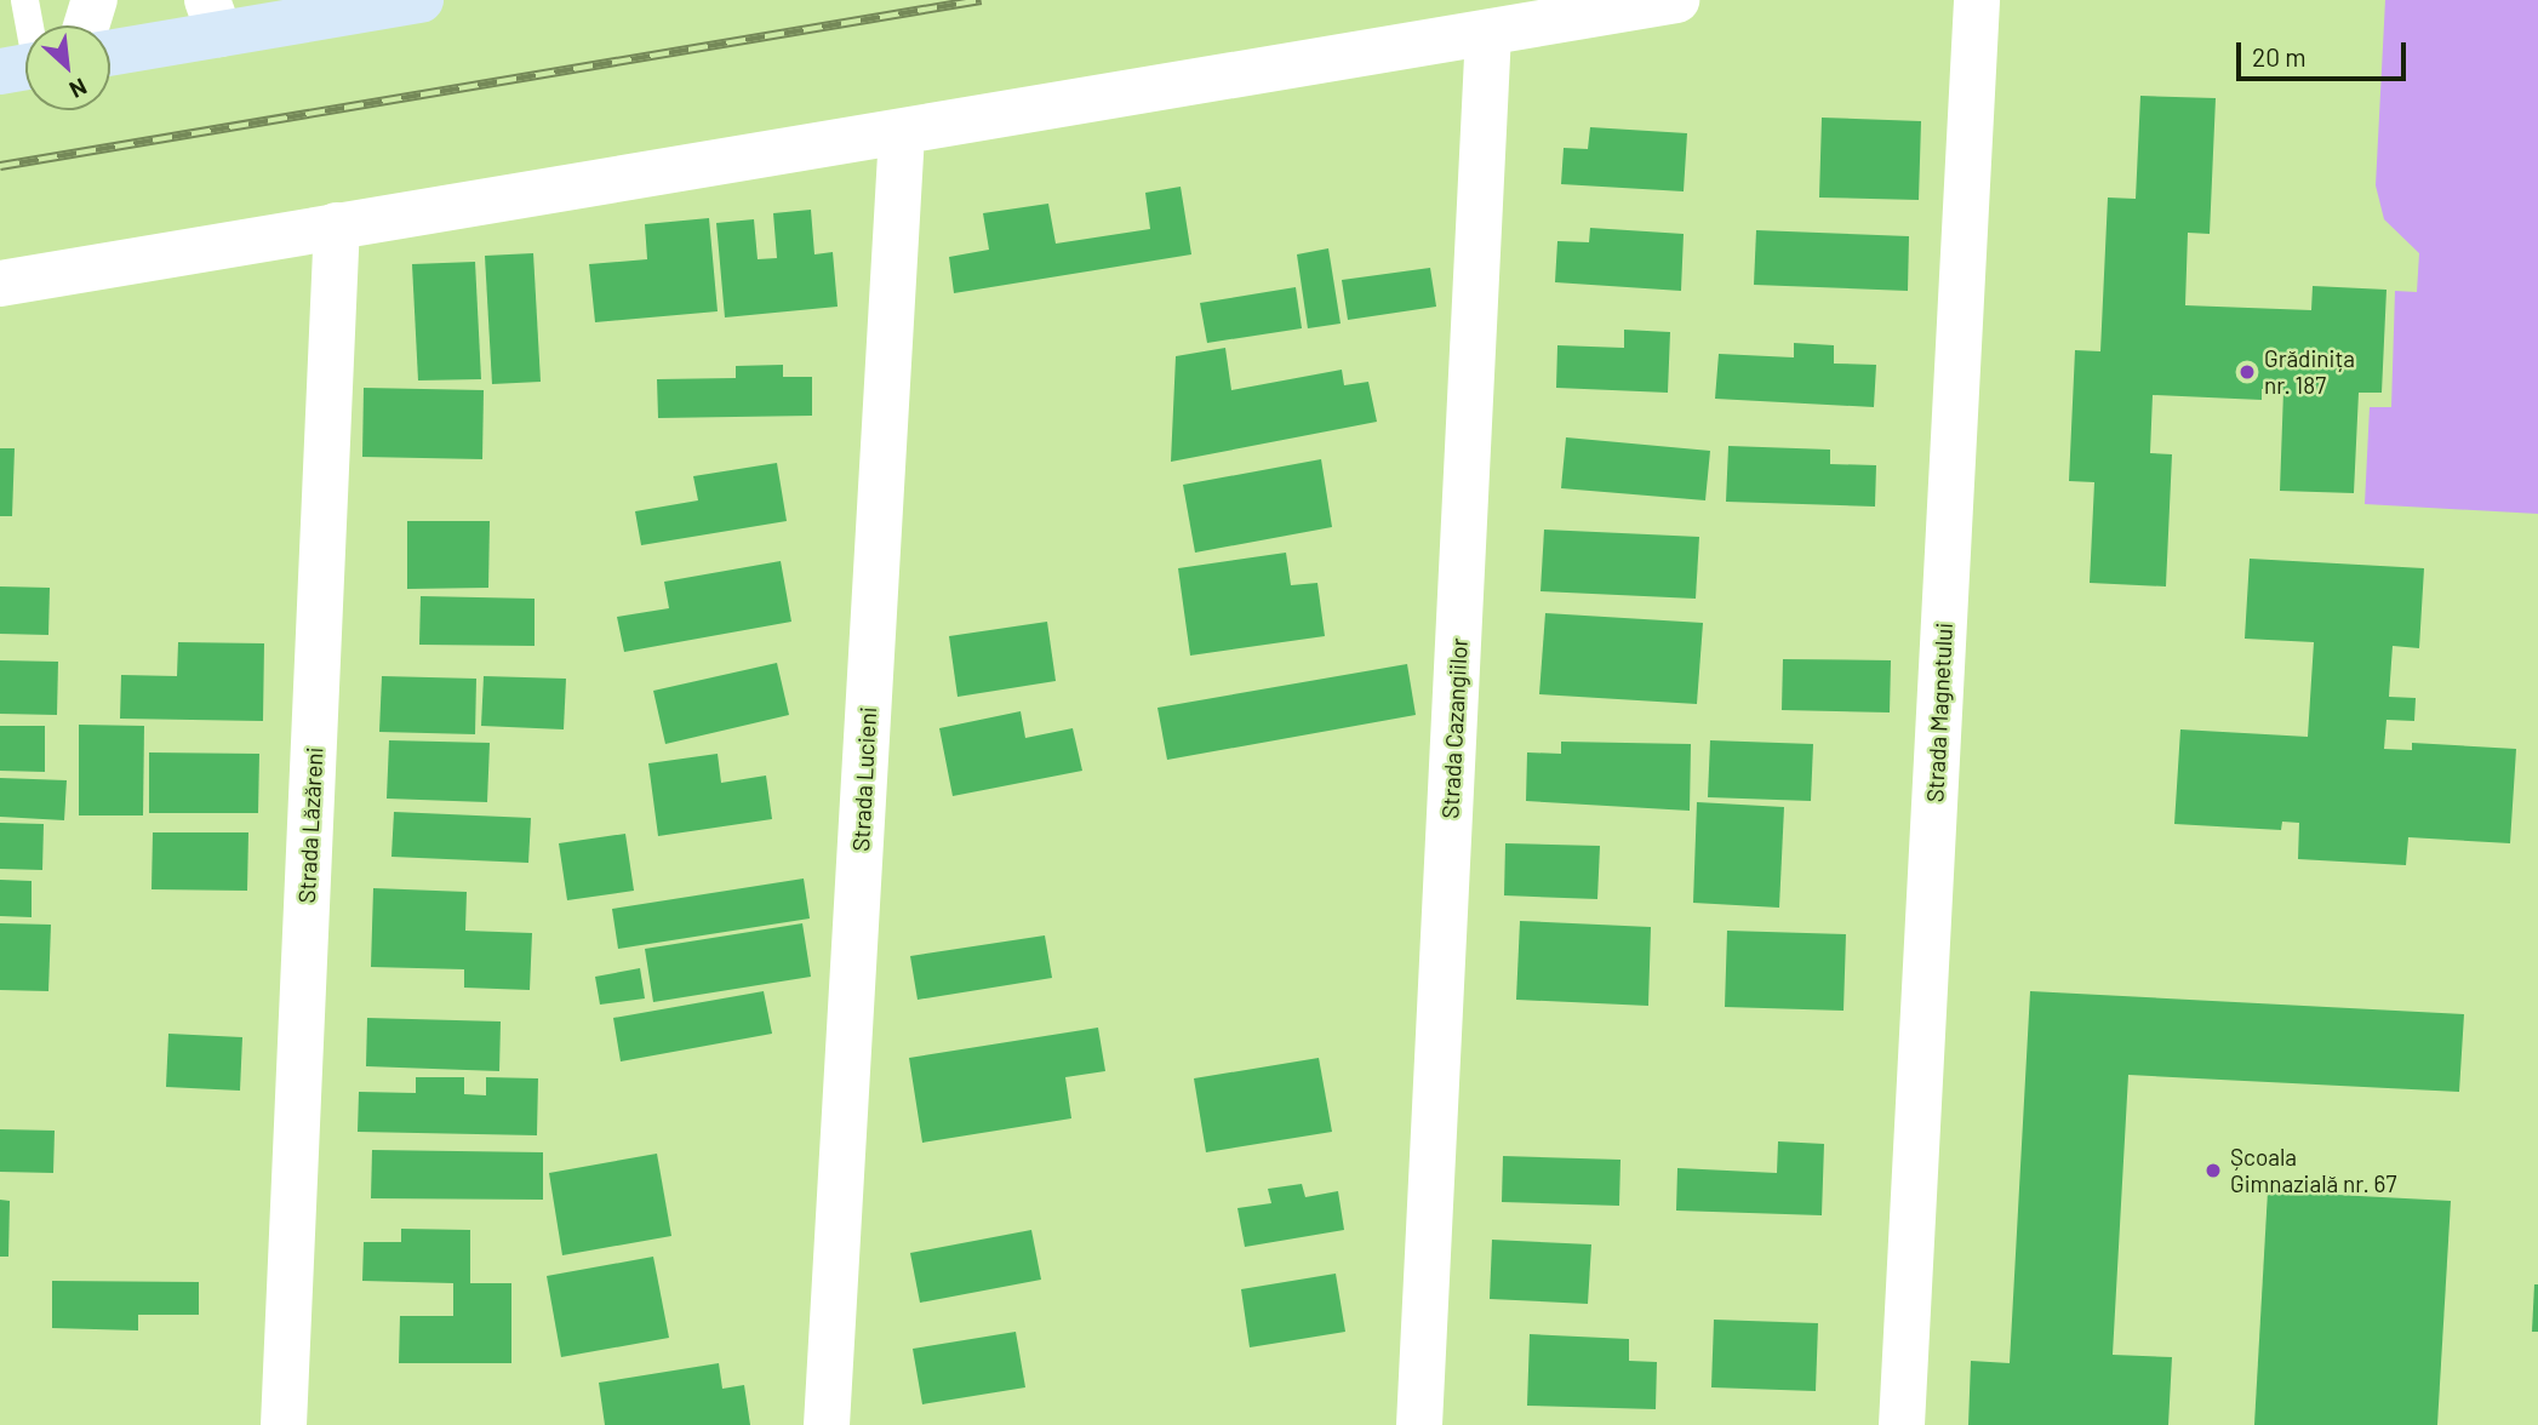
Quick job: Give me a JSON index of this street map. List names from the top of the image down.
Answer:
{
  "streets": {
    "street": [
      "Strada Magnetului",
      "Strada Cazangiilor",
      "Strada Lucieni",
      "Strada Lăzăreni"
    ]
  },
  "places": ["Grădinița nr. 187", "Școala Gimnazială nr. 67"],
  "scale_bar": "20 m",
  "north": "bottom right"
}
